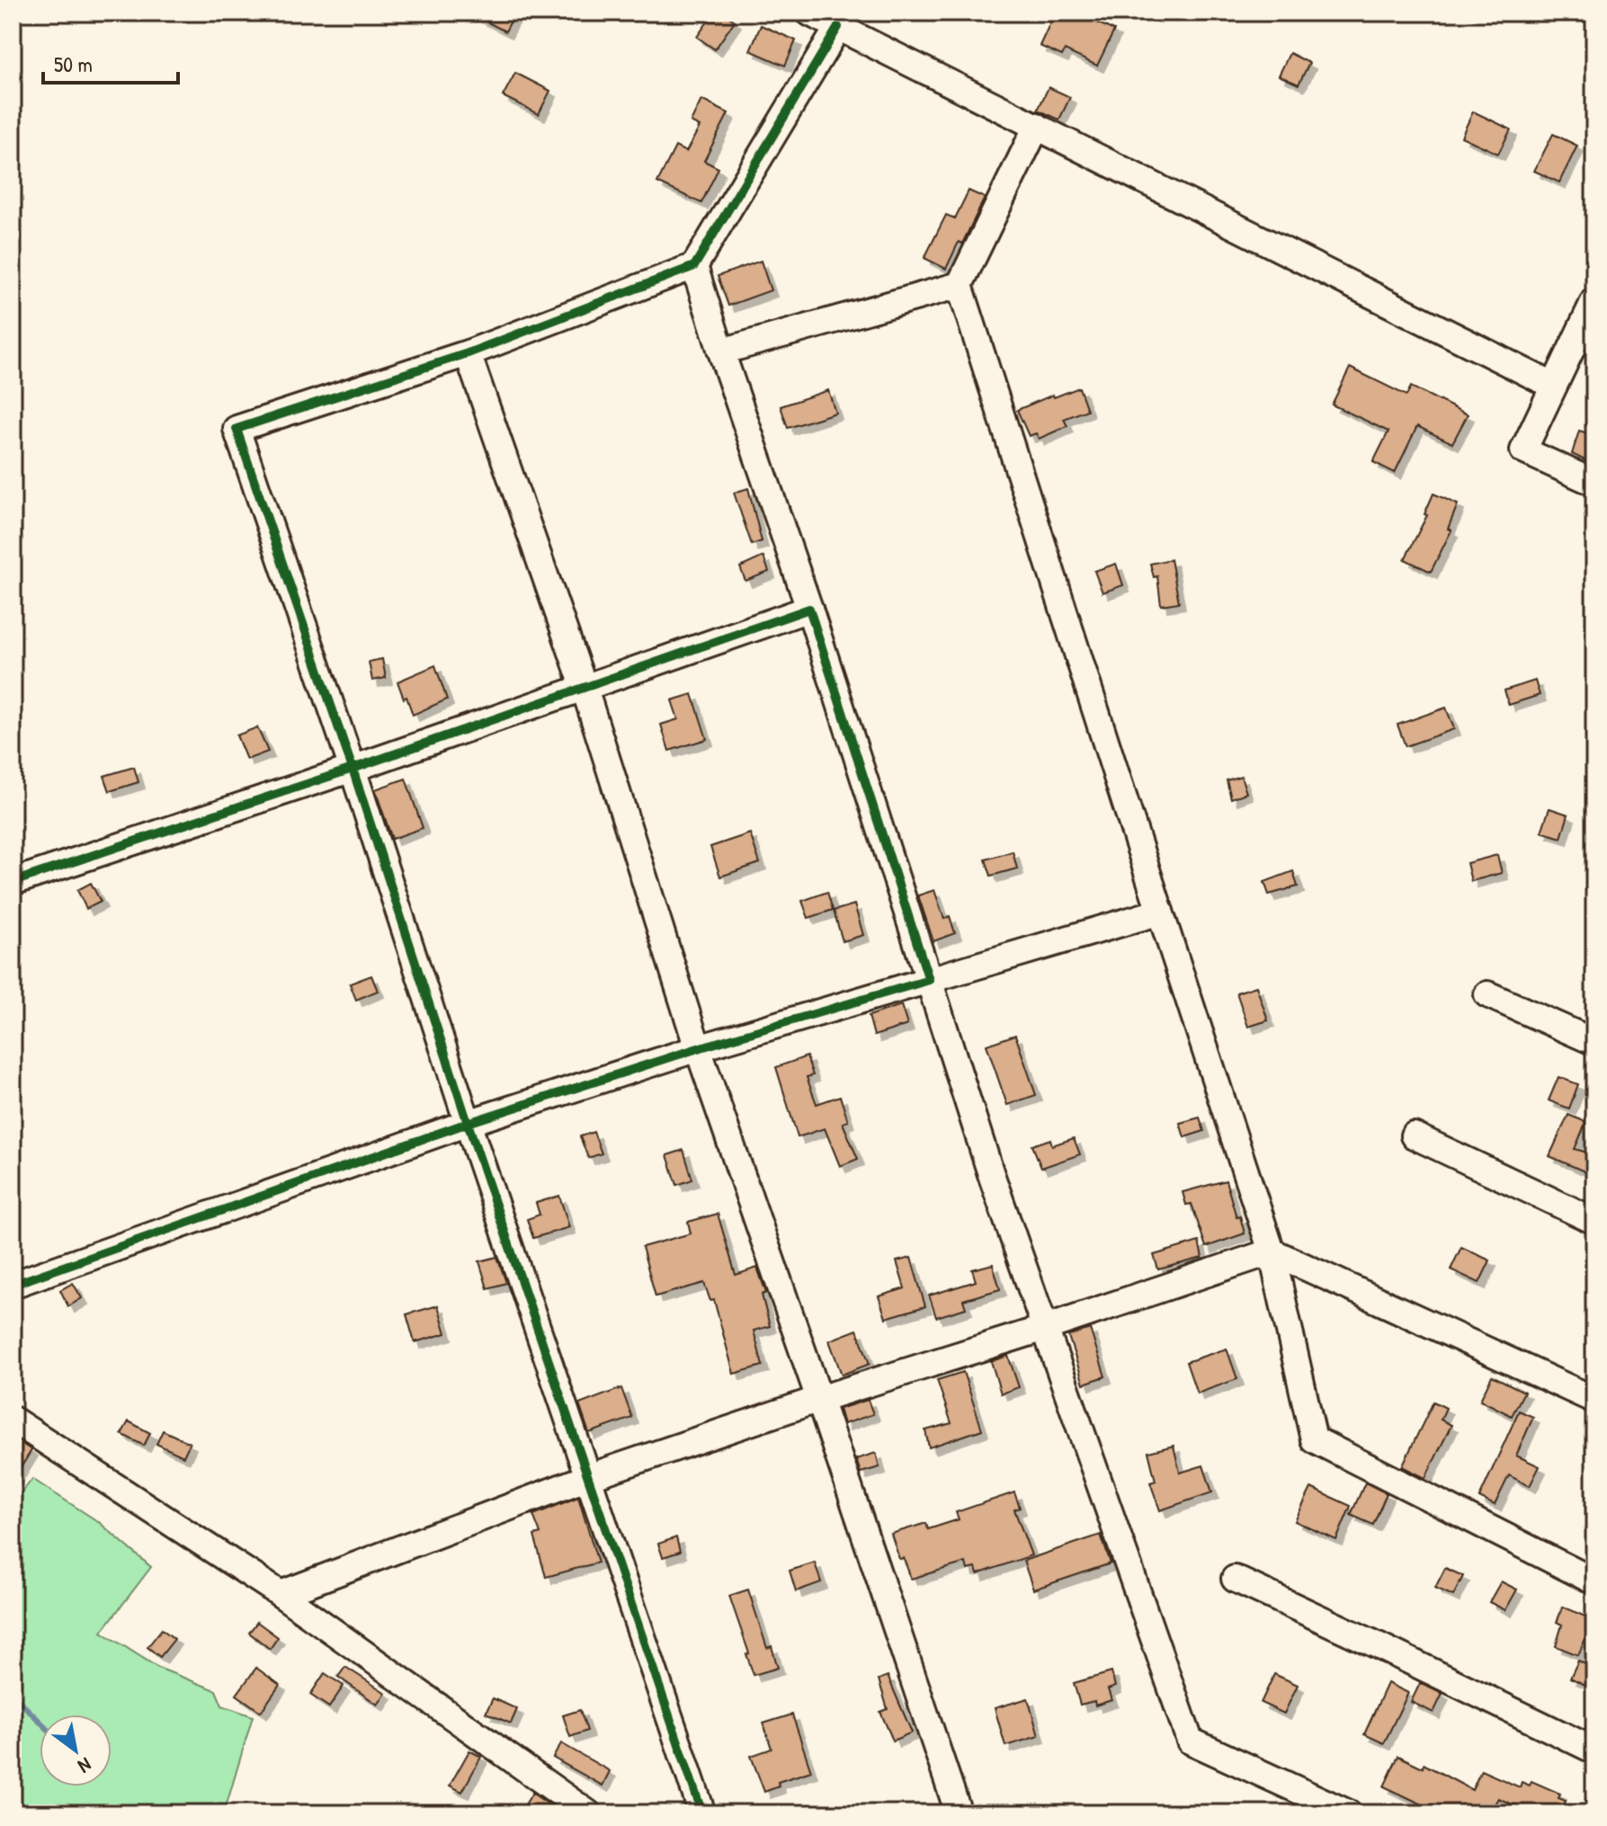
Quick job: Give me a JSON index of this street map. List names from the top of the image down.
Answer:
{
  "scale_bar": "50 m",
  "north": "bottom right"
}
